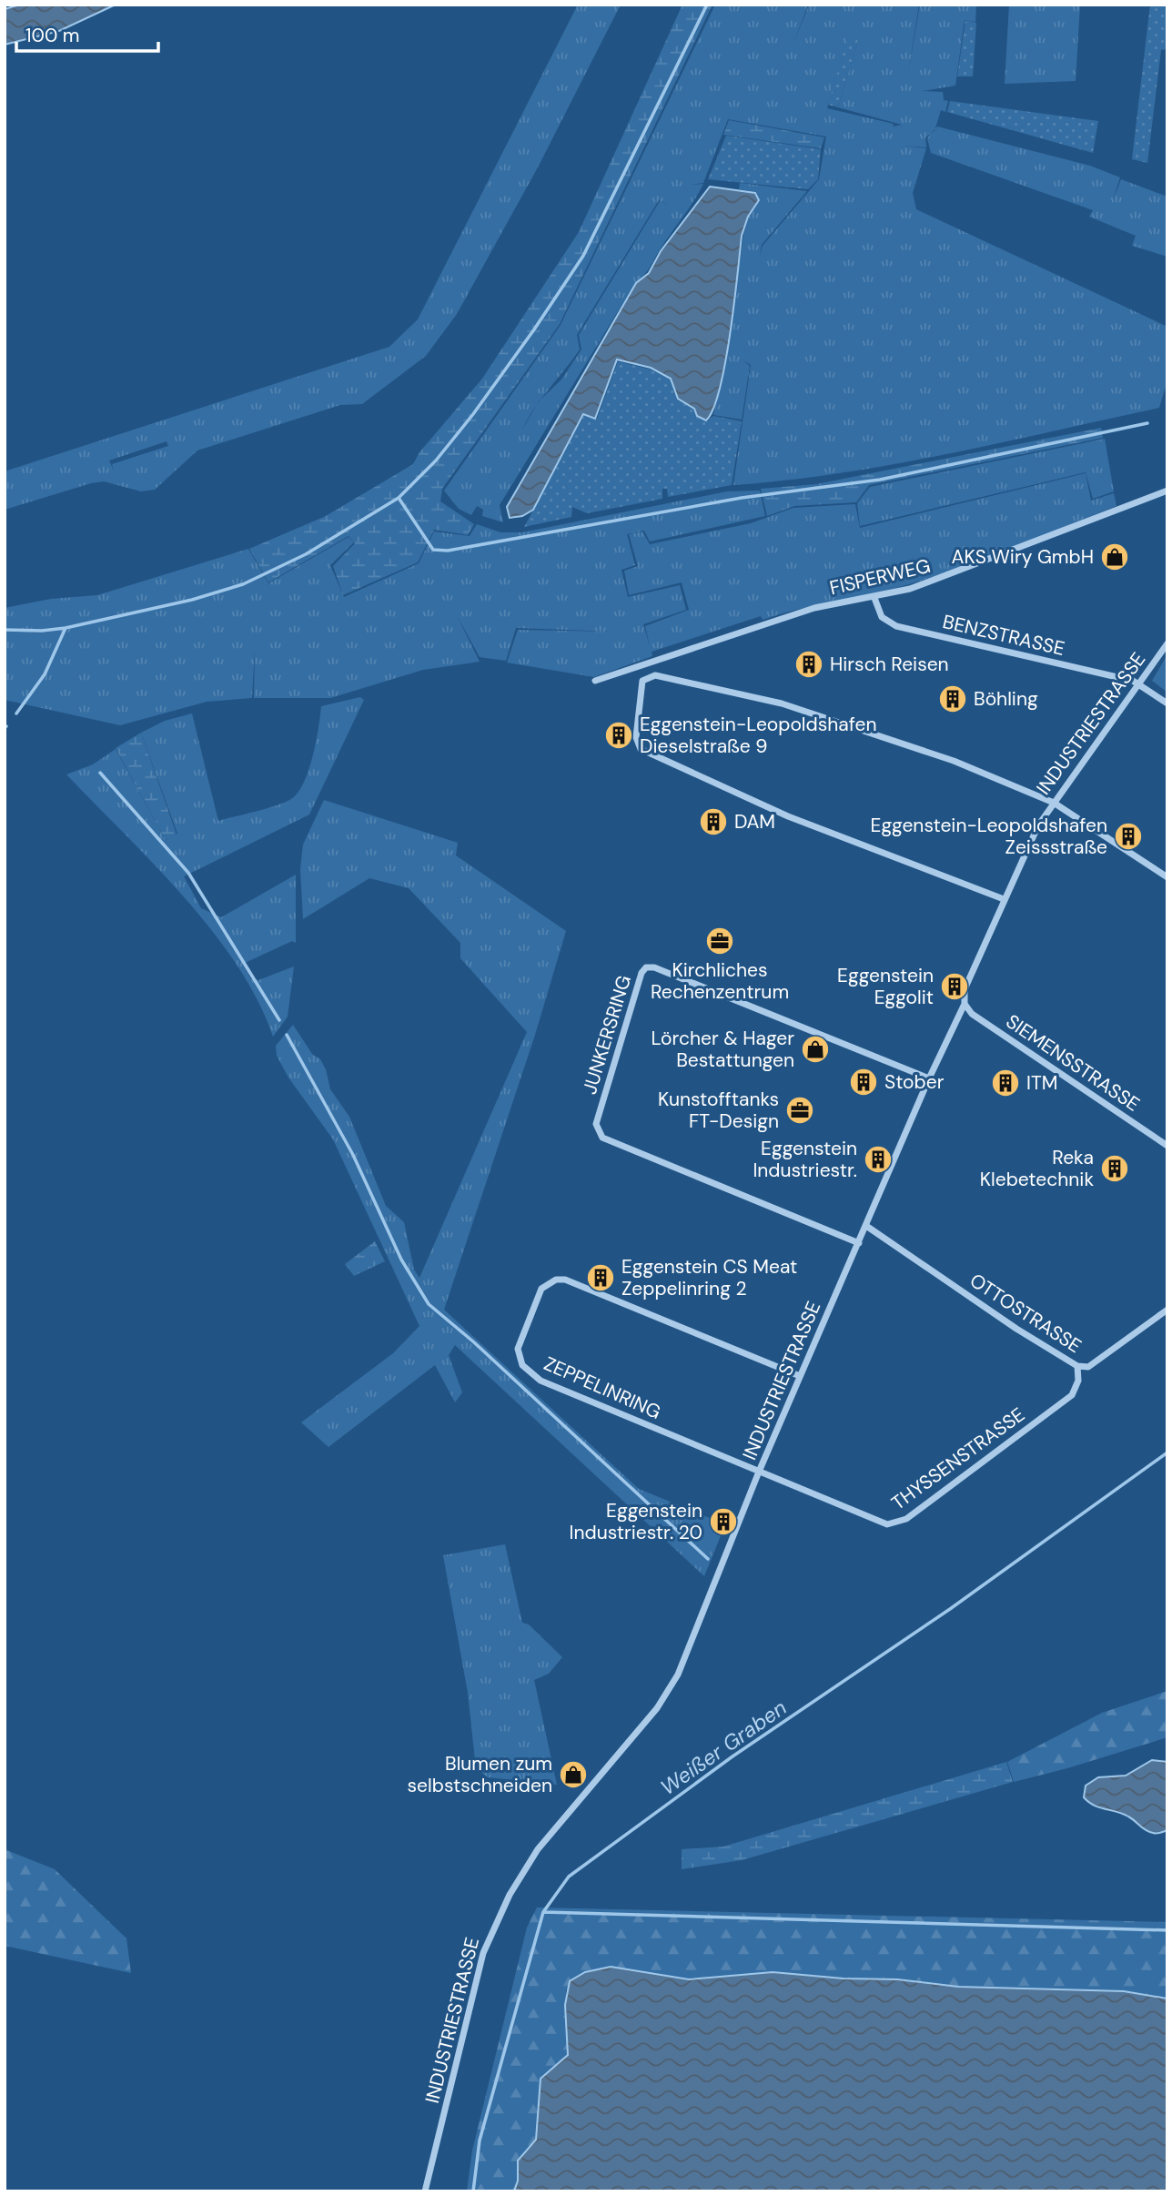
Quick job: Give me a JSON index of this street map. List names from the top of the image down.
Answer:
{
  "streets": {
    "street": [
      "FISPERWEG",
      "BENZSTRASSE",
      "INDUSTRIESTRASSE",
      "JUNKERSRING",
      "SIEMENSSTRASSE",
      "OTTOSTRASSE",
      "ZEPPELINRING",
      "THYSSENSTRASSE"
    ]
  },
  "crossings": [
    ["FISPERWEG", "BENZSTRASSE"],
    ["BENZSTRASSE", "INDUSTRIESTRASSE"],
    ["INDUSTRIESTRASSE", "JUNKERSRING"],
    ["INDUSTRIESTRASSE", "SIEMENSSTRASSE"],
    ["INDUSTRIESTRASSE", "OTTOSTRASSE"],
    ["INDUSTRIESTRASSE", "ZEPPELINRING"],
    ["INDUSTRIESTRASSE", "THYSSENSTRASSE"],
    ["OTTOSTRASSE", "THYSSENSTRASSE"],
    ["ZEPPELINRING", "THYSSENSTRASSE"]
  ],
  "water": ["Weißer Graben"],
  "places": {
    "shop": ["AKS Wiry GmbH", "Lörcher & Hager Bestattungen", "Blumen zum selbstschneiden"],
    "building": [
      "Hirsch Reisen",
      "Böhling",
      "Eggenstein-Leopoldshafen Dieselstraße 9",
      "DAM",
      "Eggenstein-Leopoldshafen Zeissstraße",
      "Eggenstein Eggolit",
      "Stober",
      "ITM",
      "Eggenstein Industriestr.",
      "Reka Klebetechnik",
      "Eggenstein CS Meat Zeppelinring 2",
      "Eggenstein Industriestr. 20"
    ],
    "office": ["Kirchliches Rechenzentrum", "Kunstofftanks FT-Design"]
  },
  "scale_bar": "100 m"
}
